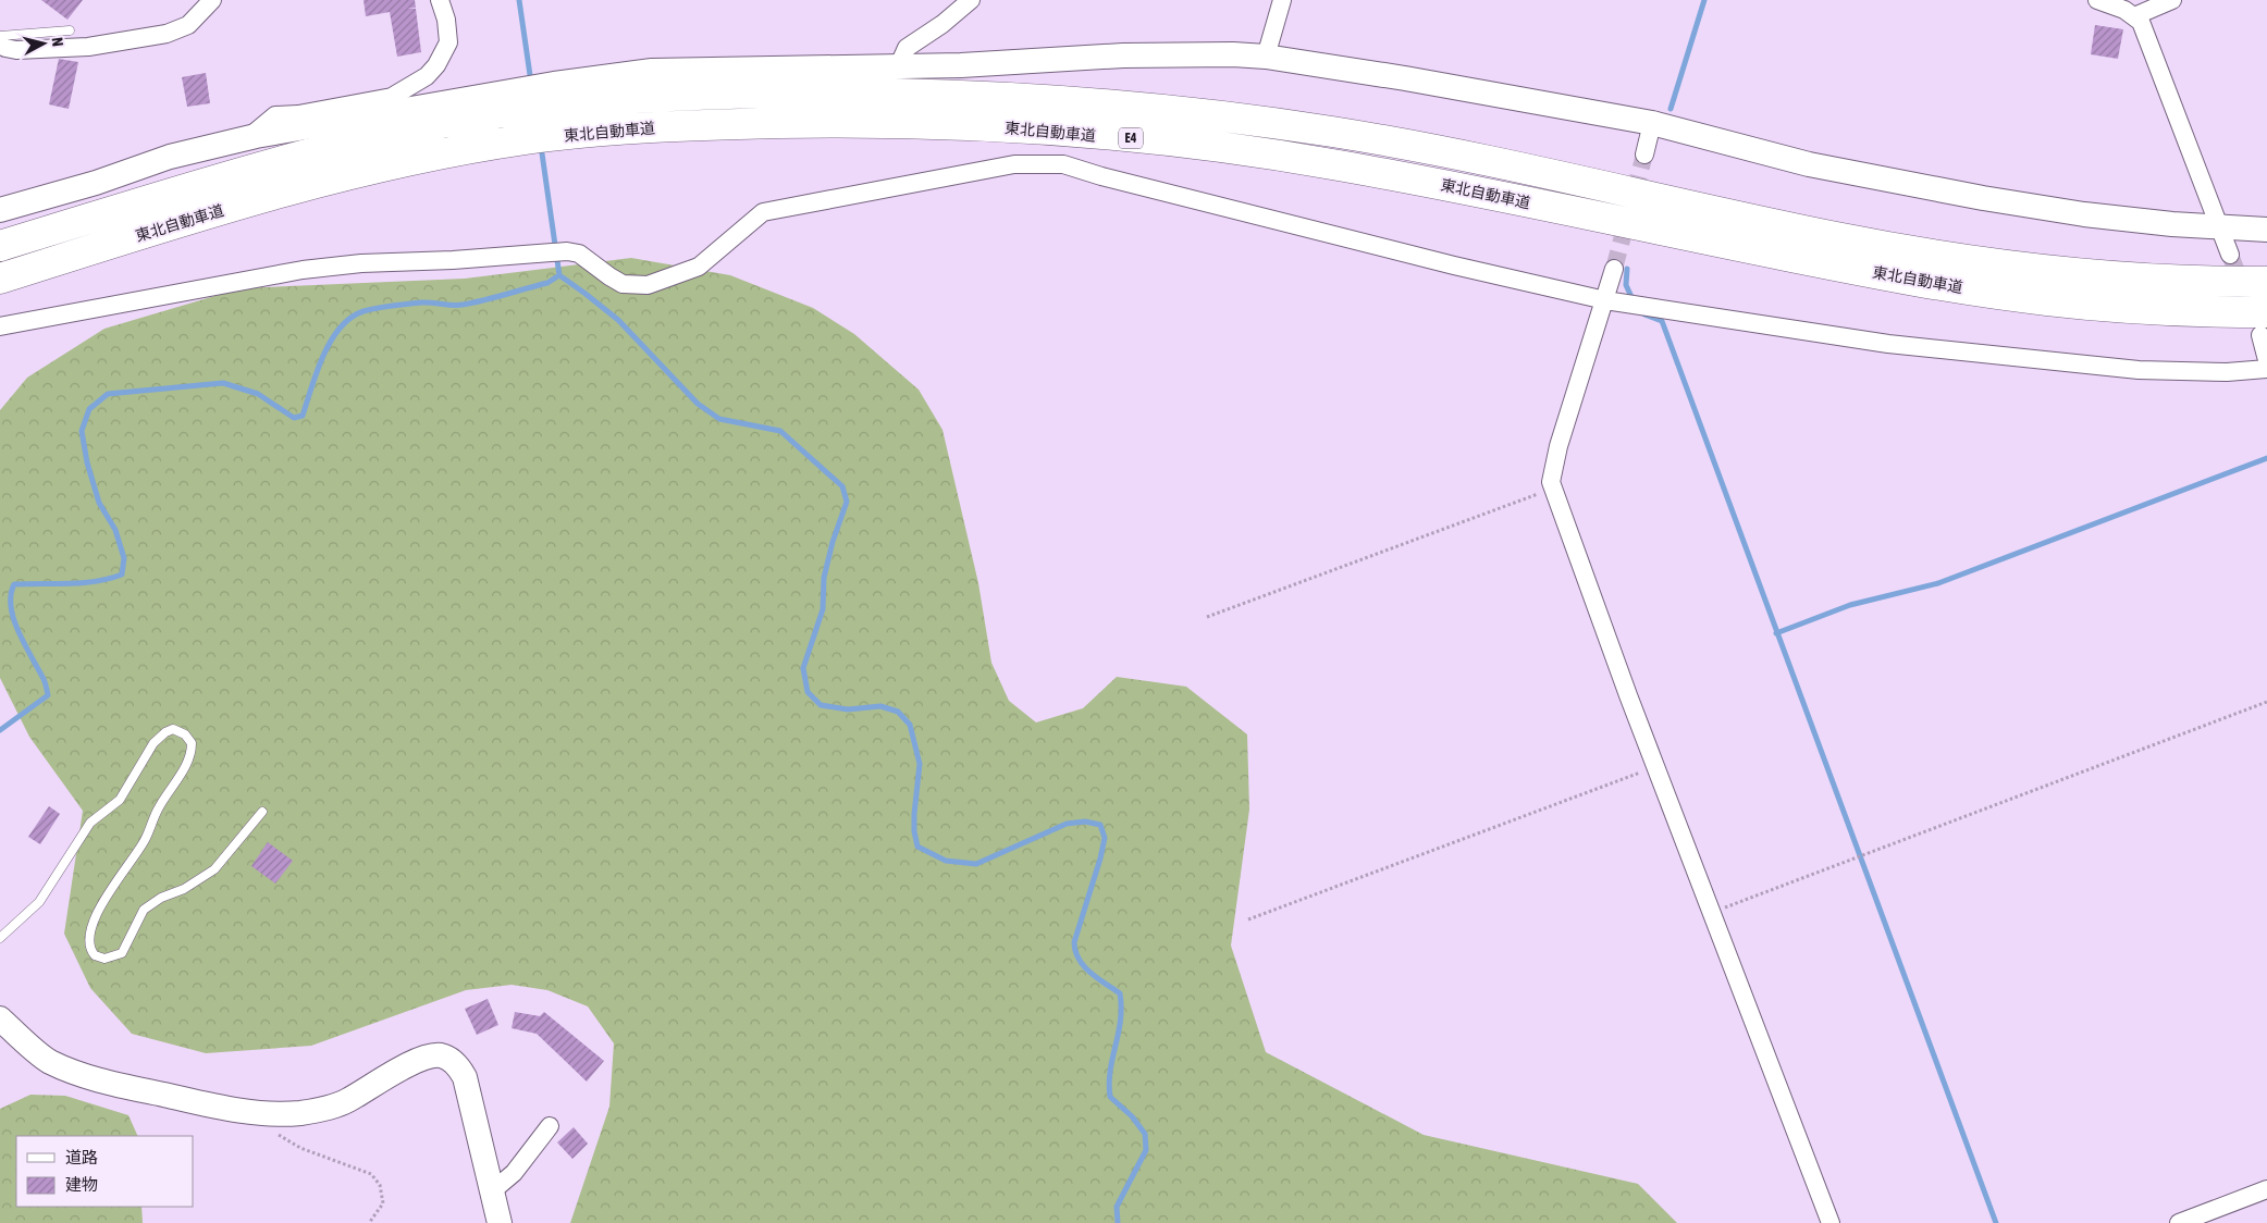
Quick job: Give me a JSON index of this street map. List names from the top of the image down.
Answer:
{
  "streets": {
    "highway": ["東北自動車道", "E4"]
  },
  "legend": ["道路", "建物"],
  "north": "right"
}
